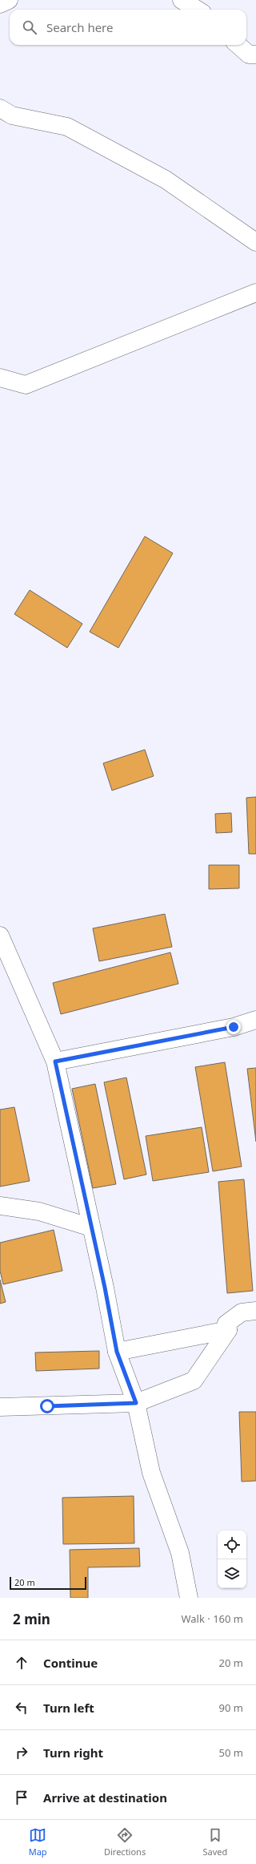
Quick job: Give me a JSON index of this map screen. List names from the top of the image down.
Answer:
{
  "scale_bar": "20 m",
  "page": {
    "search": "Search here",
    "scale": "20 m",
    "heading": ["2 min", "Walk · 160 m"],
    "list": [
      ["Continue", "20 m"],
      ["Turn left", "90 m"],
      ["Turn right", "50 m"],
      "Arrive at destination"
    ],
    "nav": ["Map", "Directions", "Saved"]
  }
}
